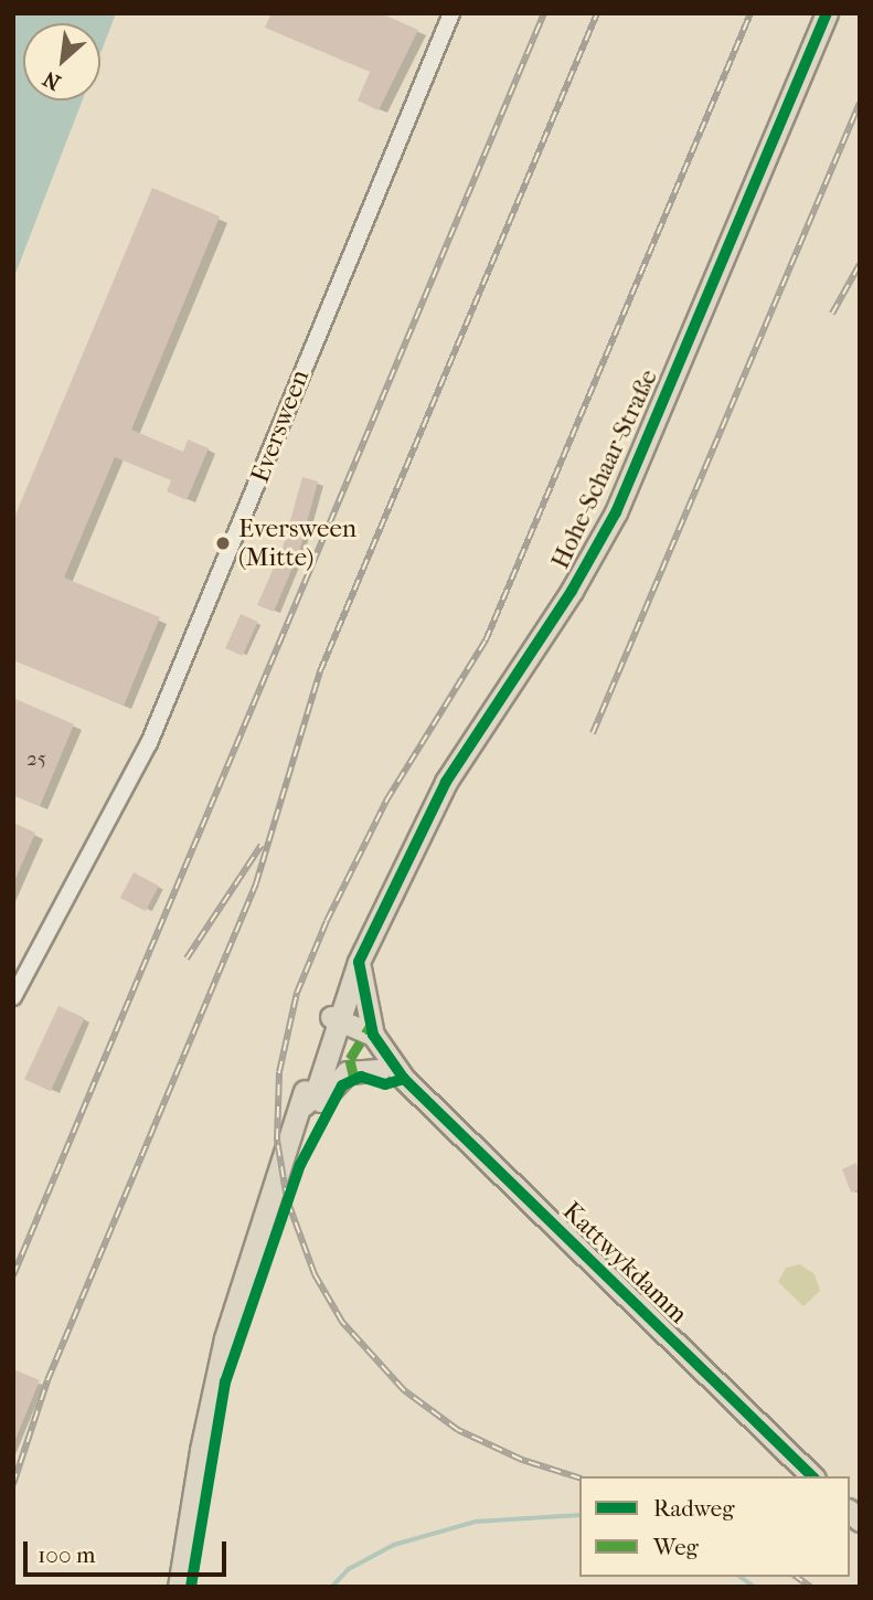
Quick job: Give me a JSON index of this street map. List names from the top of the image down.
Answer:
{
  "streets": {
    "main road": ["Hohe-Schaar-Straße", "Kattwykdamm"],
    "street": ["Eversween"]
  },
  "crossings": [
    ["Hohe-Schaar-Straße", "Kattwykdamm"]
  ],
  "places": ["Eversween (Mitte)"],
  "house_numbers": ["25"],
  "legend": ["Radweg", "Weg"],
  "scale_bar": "100 m",
  "north": "bottom left"
}
